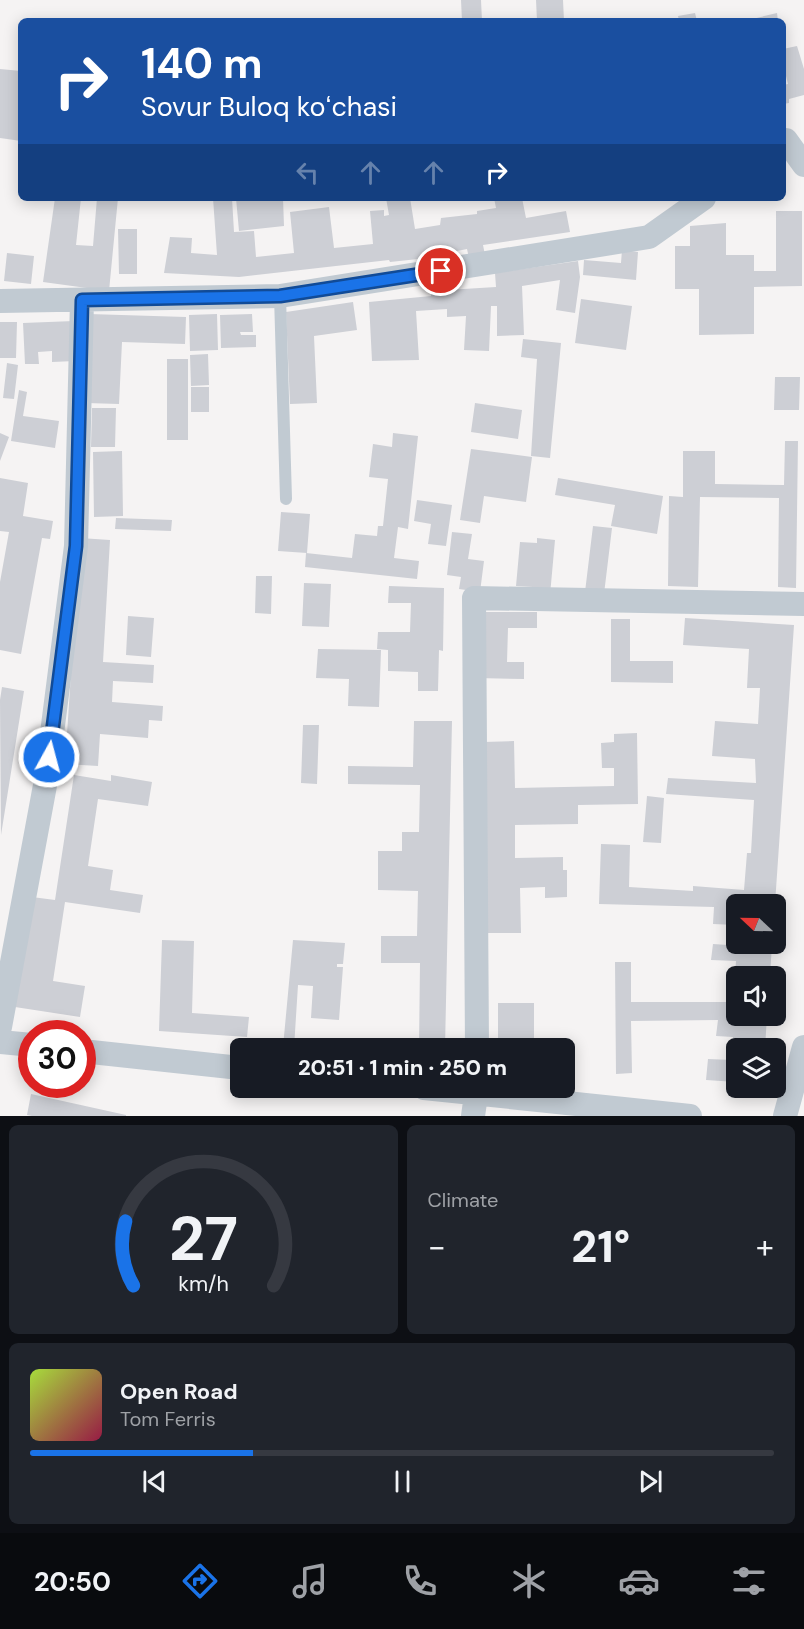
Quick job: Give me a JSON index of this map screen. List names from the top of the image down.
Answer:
{
  "north": "left",
  "page": {
    "turn": ["140 m", "Sovur Buloq koʻchasi"],
    "limit": "30",
    "trip": "20:51 · 1 min · 250 m",
    "tile": "Climate",
    "heat": ["−", "21°", "+"],
    "song": ["Open Road", "Tom Ferris"],
    "tabs": "20:50",
    "gauge": ["27", "km/h"]
  }
}
